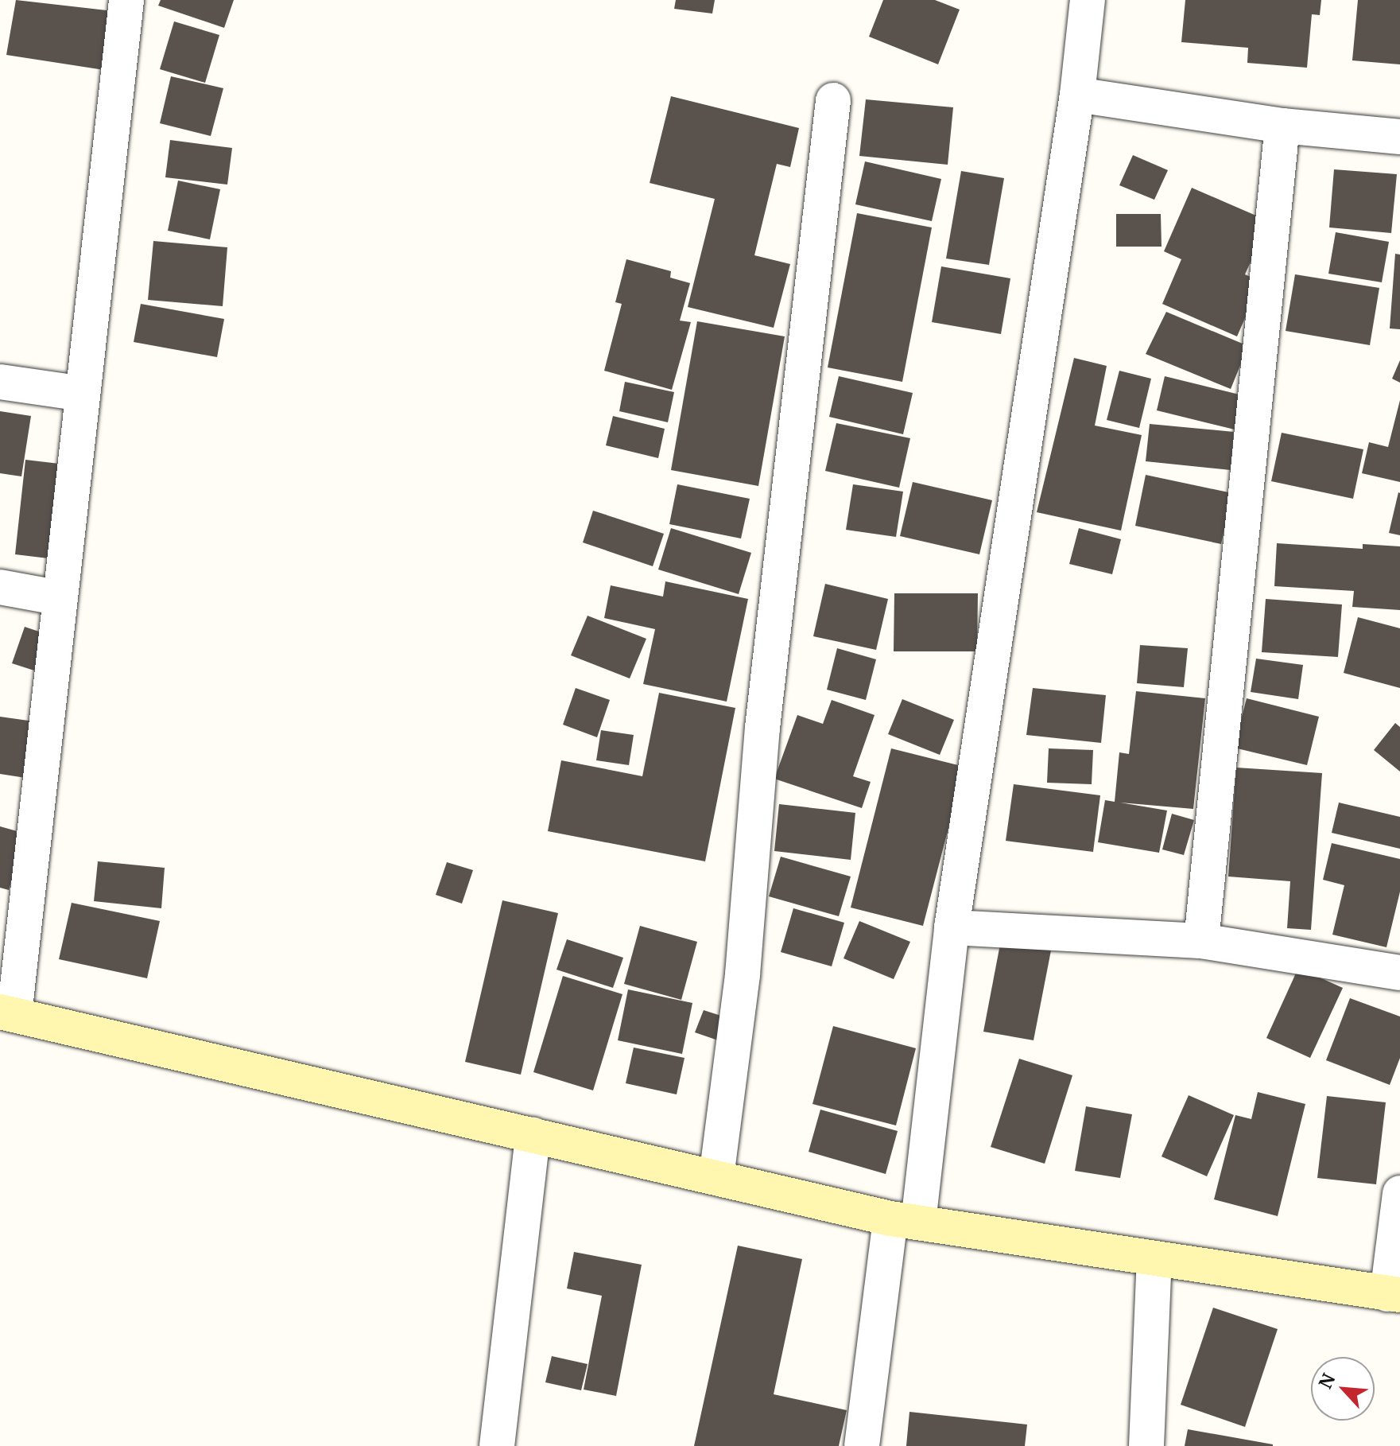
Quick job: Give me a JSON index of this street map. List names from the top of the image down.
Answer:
{
  "north": "top left"
}
